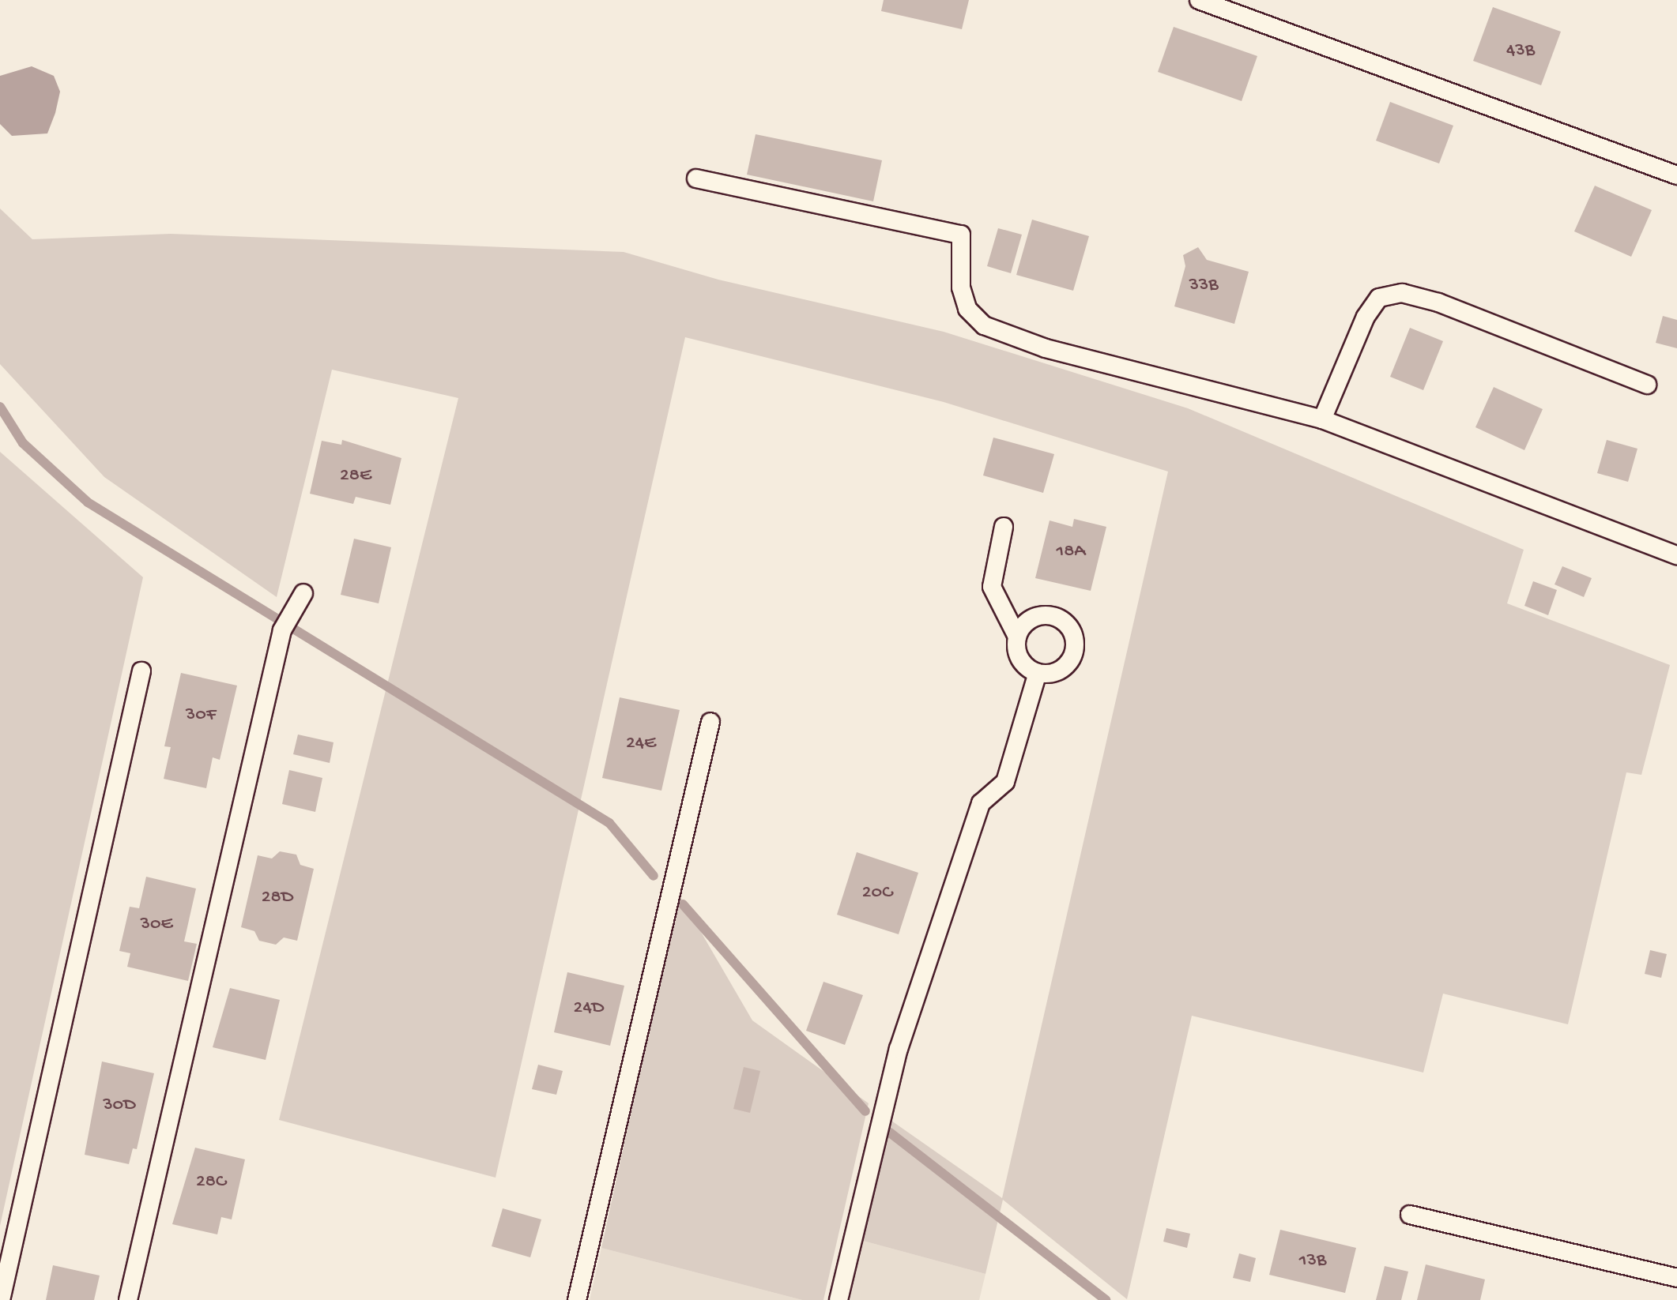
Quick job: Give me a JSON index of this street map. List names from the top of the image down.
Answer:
{
  "house_numbers": [
    "43B",
    "33B",
    "28E",
    "18A",
    "30F",
    "24E",
    "20C",
    "28D",
    "30E",
    "24D",
    "30D",
    "28C",
    "13B"
  ]
}
